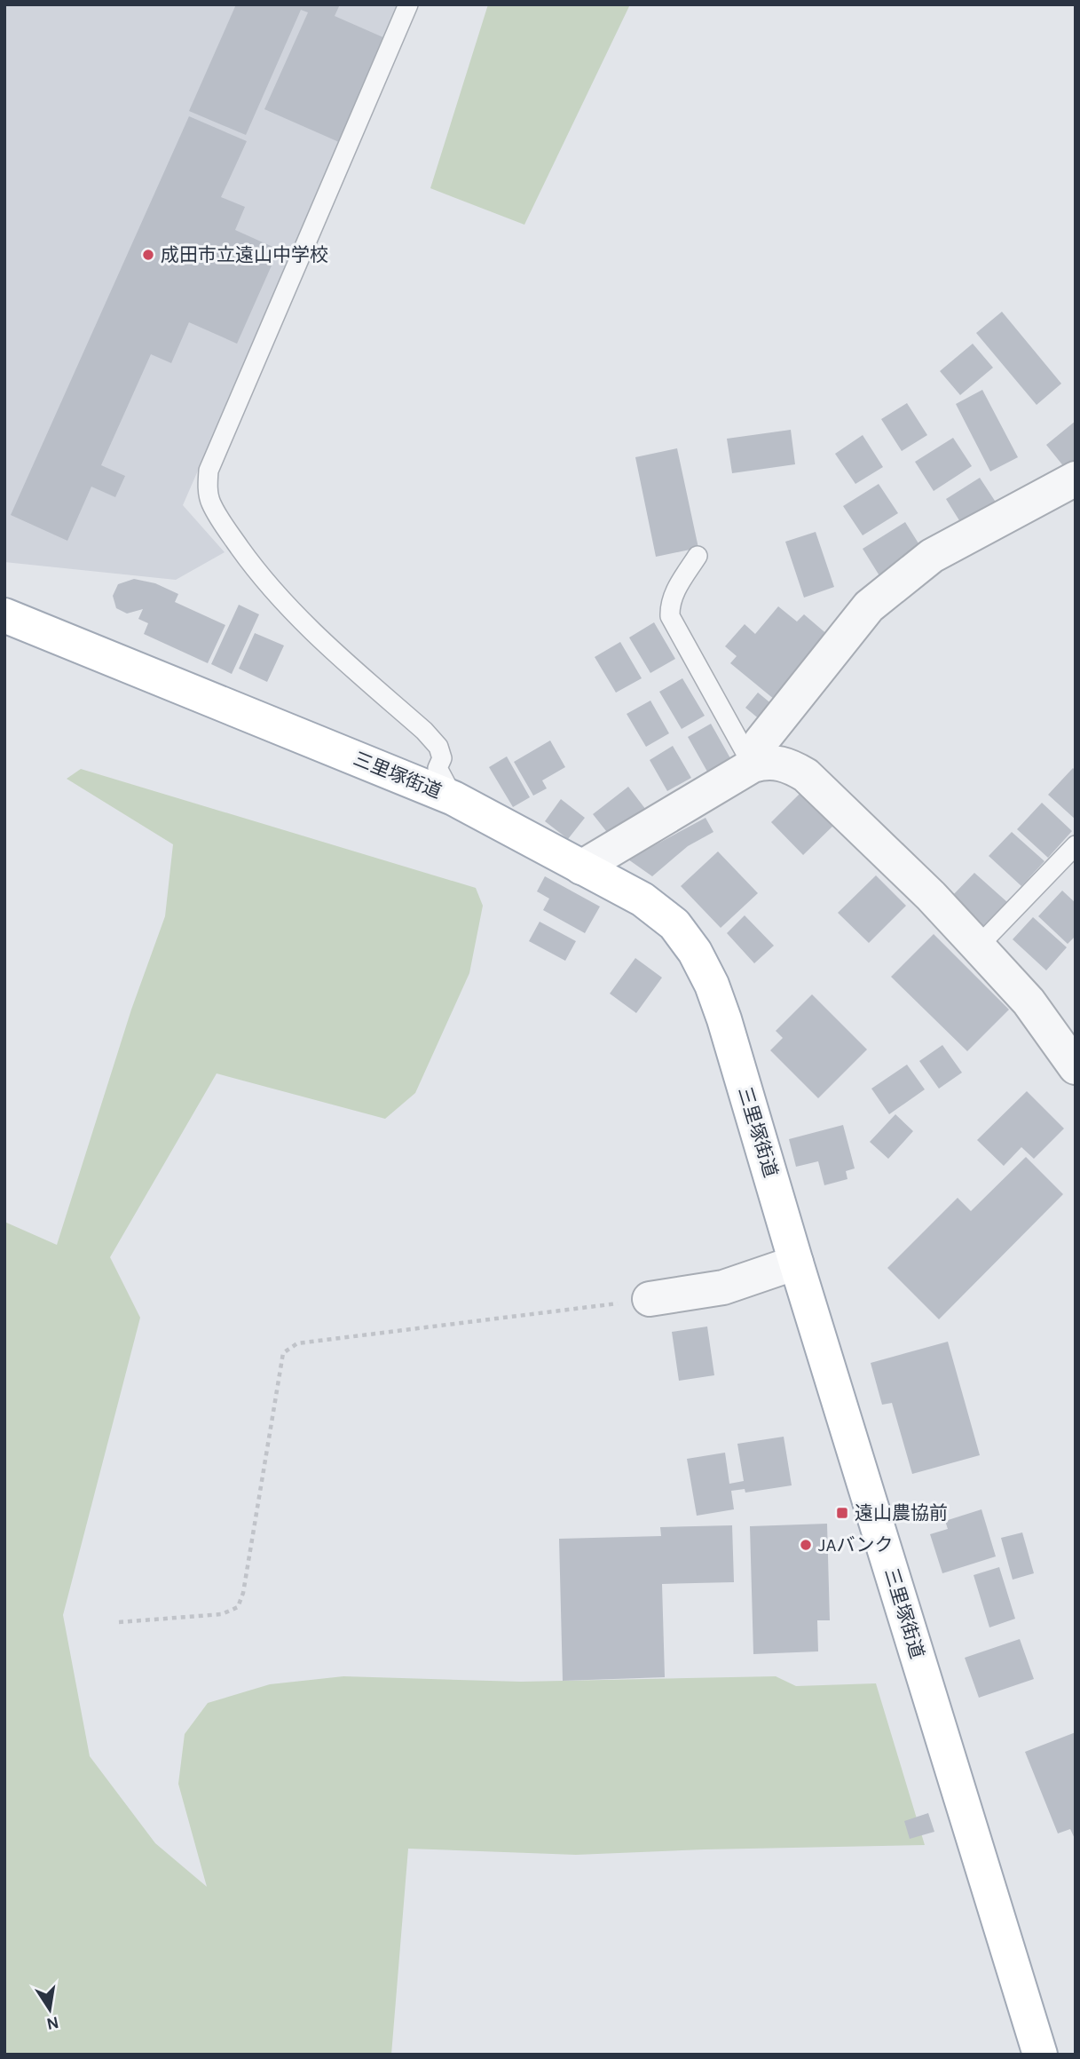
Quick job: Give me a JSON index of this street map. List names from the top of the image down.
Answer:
{
  "streets": {
    "main road": ["三里塚街道"]
  },
  "places": {
    "other": ["成田市立遠山中学校", "JAバンク"],
    "transit": ["遠山農協前"]
  },
  "north": "bottom"
}
